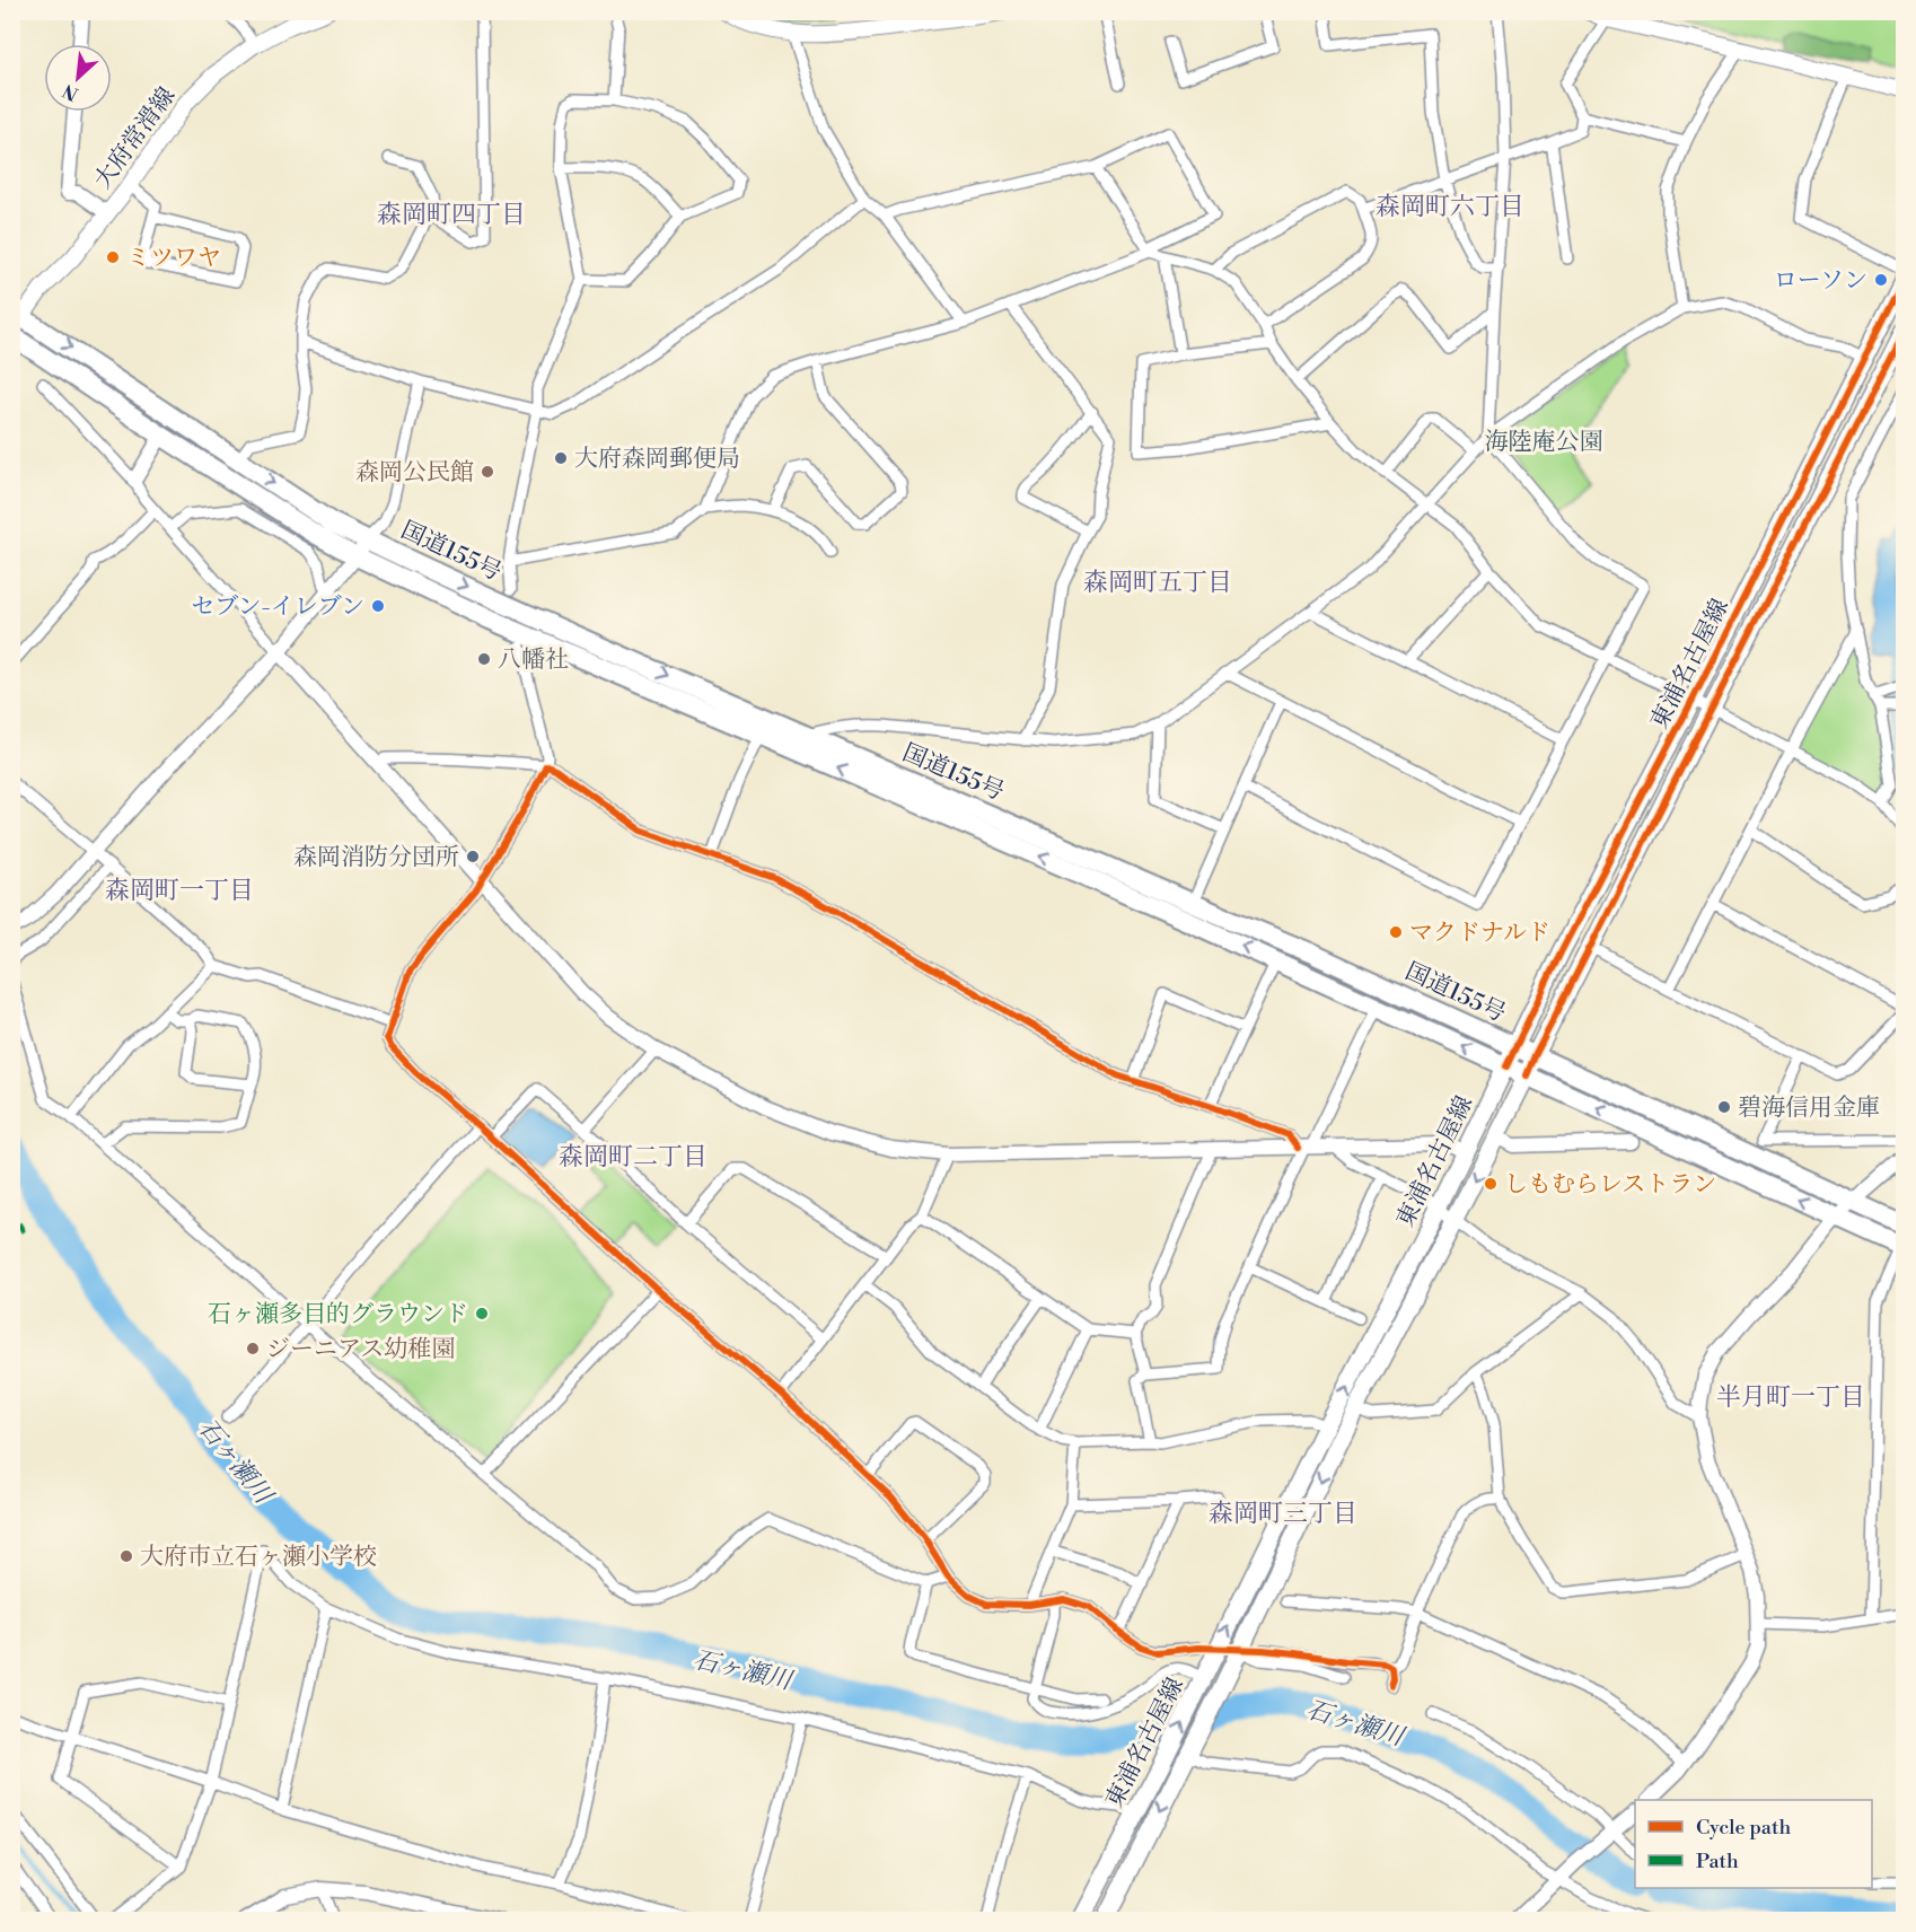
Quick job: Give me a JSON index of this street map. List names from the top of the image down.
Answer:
{
  "streets": {
    "highway": ["国道155号"],
    "main road": ["大府常滑線", "東浦名古屋線"]
  },
  "crossings": [
    ["大府常滑線", "国道155号"],
    ["国道155号", "東浦名古屋線"]
  ],
  "districts": [
    "森岡町六丁目",
    "森岡町四丁目",
    "森岡町五丁目",
    "森岡町一丁目",
    "森岡町二丁目",
    "半月町一丁目",
    "森岡町三丁目"
  ],
  "water": ["石ヶ瀬川"],
  "parks": ["海陸庵公園"],
  "places": [
    "ミツワヤ",
    "ローソン",
    "大府森岡郵便局",
    "森岡公民館",
    "セブン-イレブン",
    "八幡社",
    "森岡消防分団所",
    "マクドナルド",
    "碧海信用金庫",
    "しもむらレストラン",
    "石ヶ瀬多目的グラウンド",
    "ジーニアス幼稚園",
    "大府市立石ヶ瀬小学校"
  ],
  "legend": ["Cycle path", "Path"],
  "north": "bottom left"
}
